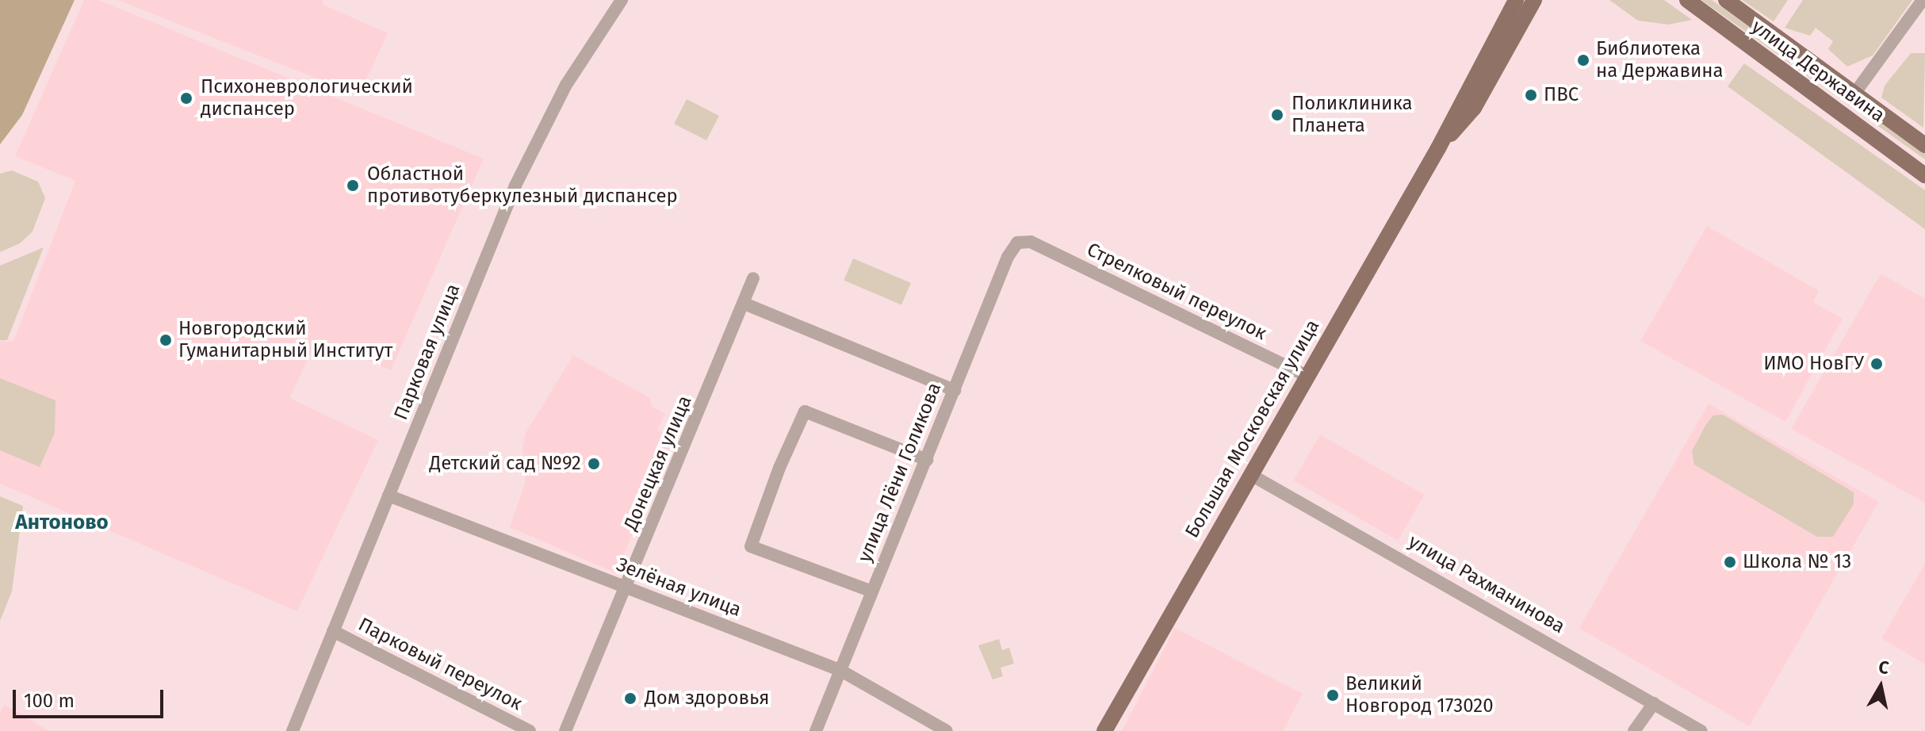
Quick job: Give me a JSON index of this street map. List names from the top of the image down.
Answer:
{
  "streets": {
    "main road": ["улица Державина", "Большая Московская улица"],
    "street": [
      "Стрелковый переулок",
      "Парковая улица",
      "Донецкая улица",
      "улица Лёни Голикова",
      "улица Рахманинова",
      "Зелёная улица",
      "Парковый переулок"
    ]
  },
  "crossings": [
    ["Стрелковый переулок", "Большая Московская улица"],
    ["Стрелковый переулок", "улица Лёни Голикова"],
    ["Парковая улица", "Зелёная улица"],
    ["Парковая улица", "Парковый переулок"],
    ["Большая Московская улица", "улица Рахманинова"],
    ["Донецкая улица", "Зелёная улица"],
    ["улица Лёни Голикова", "Зелёная улица"]
  ],
  "districts": ["Антоново"],
  "places": [
    "Библиотека на Державина",
    "ПВС",
    "Психоневрологический диспансер",
    "Поликлиника Планета",
    "Областной противотуберкулезный диспансер",
    "Новгородский Гуманитарный Институт",
    "ИМО НовГУ",
    "Детский сад №92",
    "Школа № 13",
    "Великий Новгород 173020",
    "Дом здоровья"
  ],
  "scale_bar": "100 m",
  "north": "top"
}
